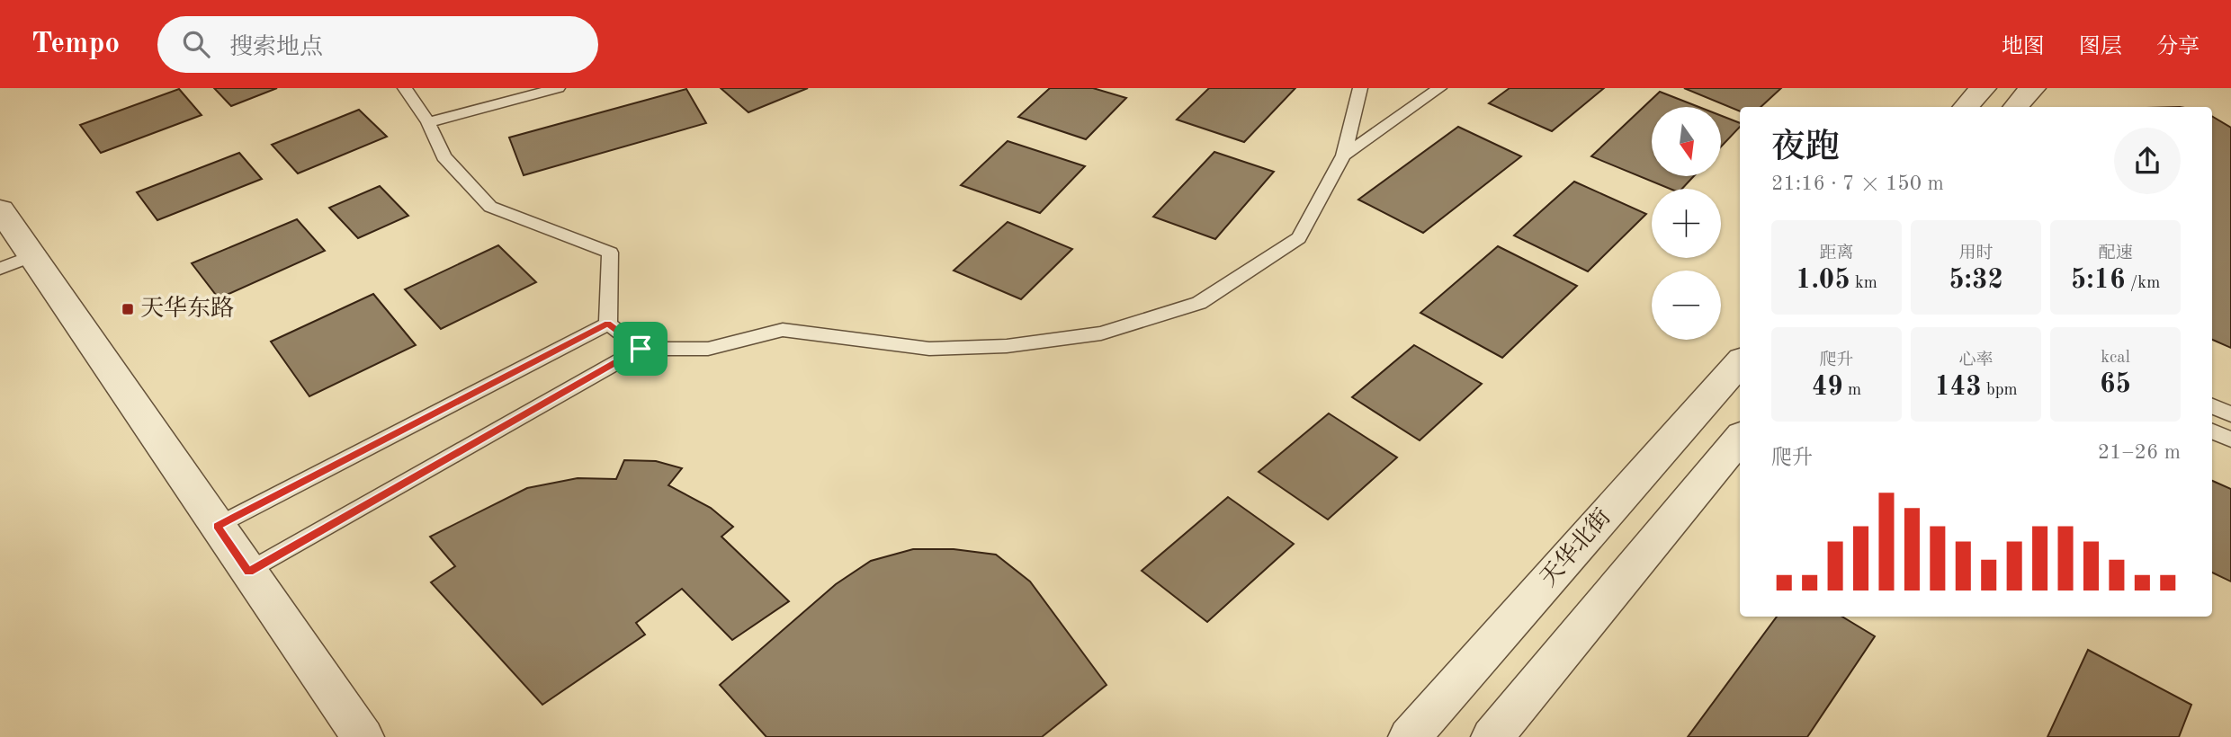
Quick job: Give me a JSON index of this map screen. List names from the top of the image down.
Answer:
{
  "streets": {
    "street": ["天华北街"]
  },
  "places": {
    "transit": ["天华东路"]
  },
  "north": "bottom",
  "page": {
    "header": "Tempo",
    "search": "搜索地点",
    "nav": ["地图", "图层", "分享"],
    "map_buttons": ["+", "−"],
    "heading": ["夜跑", "21:16 · 7 × 150 m"],
    "stats": [
      ["距离", "1.05 km"],
      ["用时", "5:32"],
      ["配速", "5:16 /km"],
      ["爬升", "49 m"],
      ["心率", "143 bpm"],
      ["kcal", "65"]
    ],
    "chart": ["爬升", "21–26 m"]
  }
}
